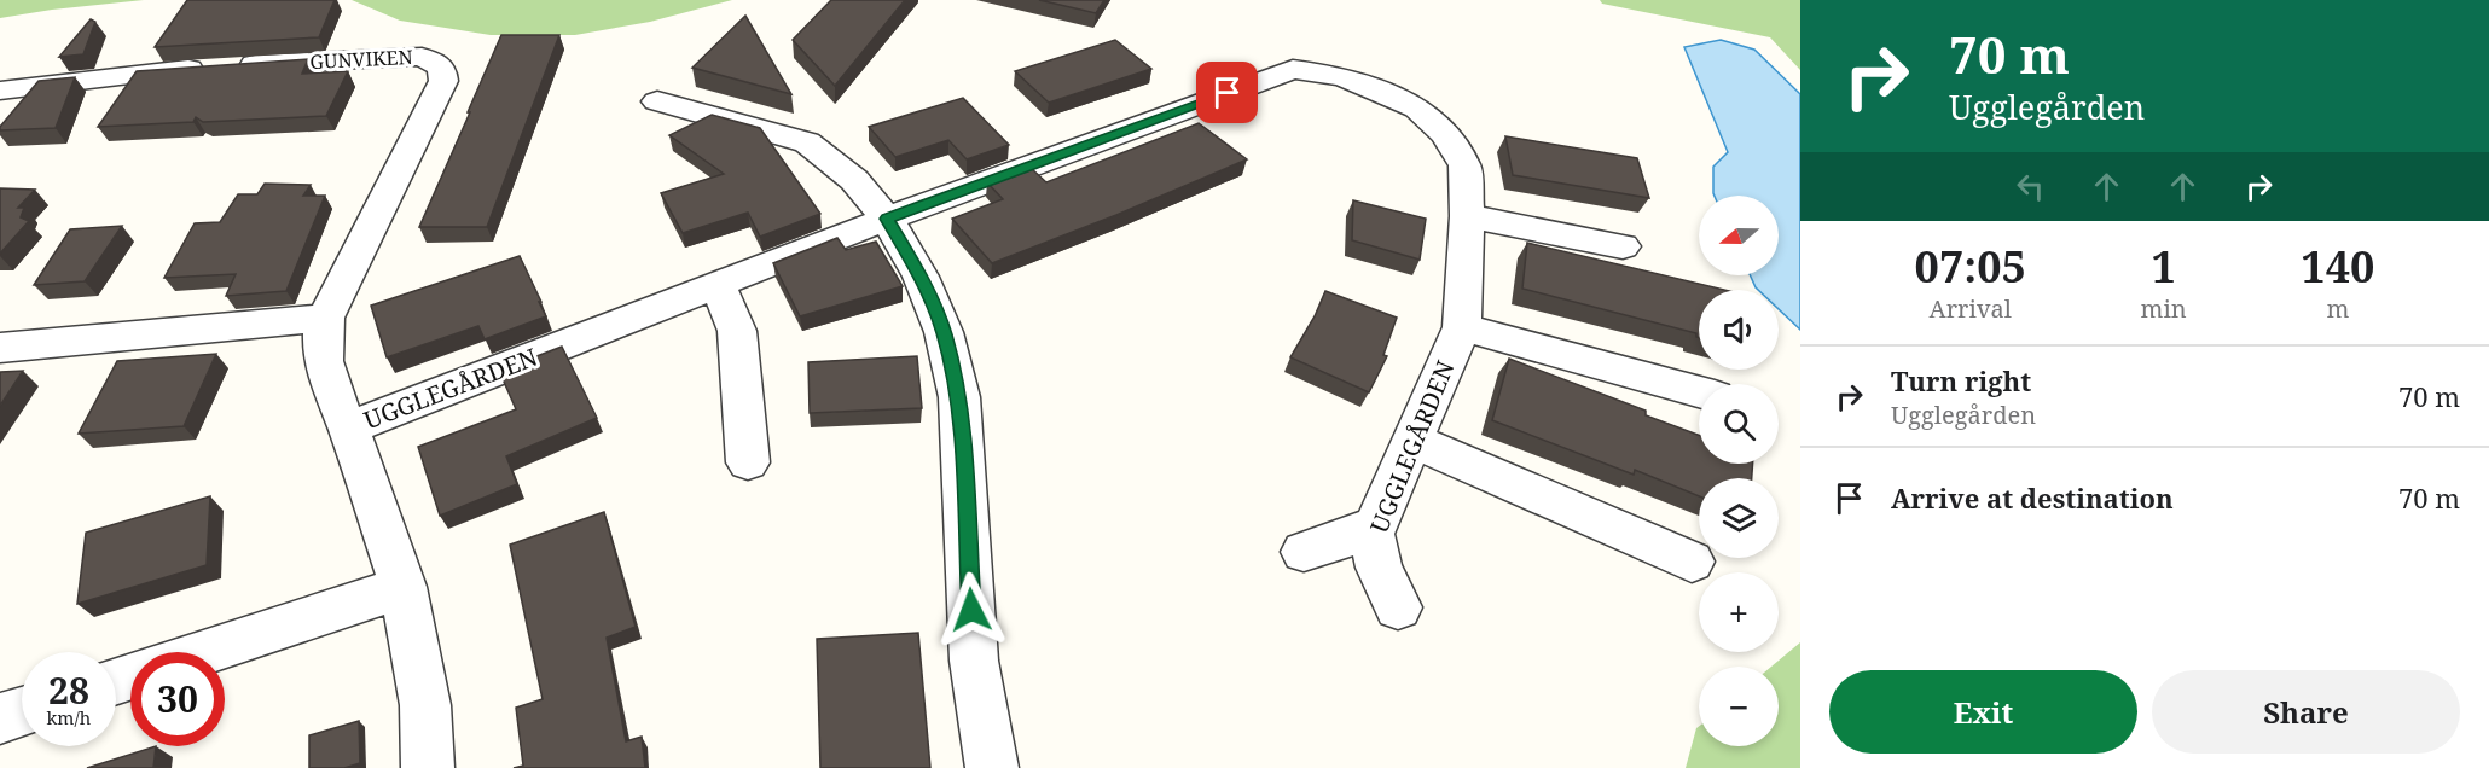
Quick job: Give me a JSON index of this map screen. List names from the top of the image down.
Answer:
{
  "streets": {
    "street": ["GUNVIKEN", "UGGLEGÅRDEN"]
  },
  "crossings": [
    ["GUNVIKEN", "UGGLEGÅRDEN"]
  ],
  "north": "left",
  "page": {
    "turn": ["70 m", "Ugglegården"],
    "map_buttons": ["+", "−"],
    "eta": [
      "07:05",
      "Arrival",
      "1",
      "min",
      "140",
      "m"
    ],
    "list": [
      {
        "name": "Turn right",
        "note": "Ugglegården",
        "value": "70 m"
      },
      {
        "name": "Arrive at destination",
        "value": "70 m"
      }
    ],
    "speed": "28 km/h",
    "limit": "30",
    "buttons": ["Exit", "Share"]
  }
}
